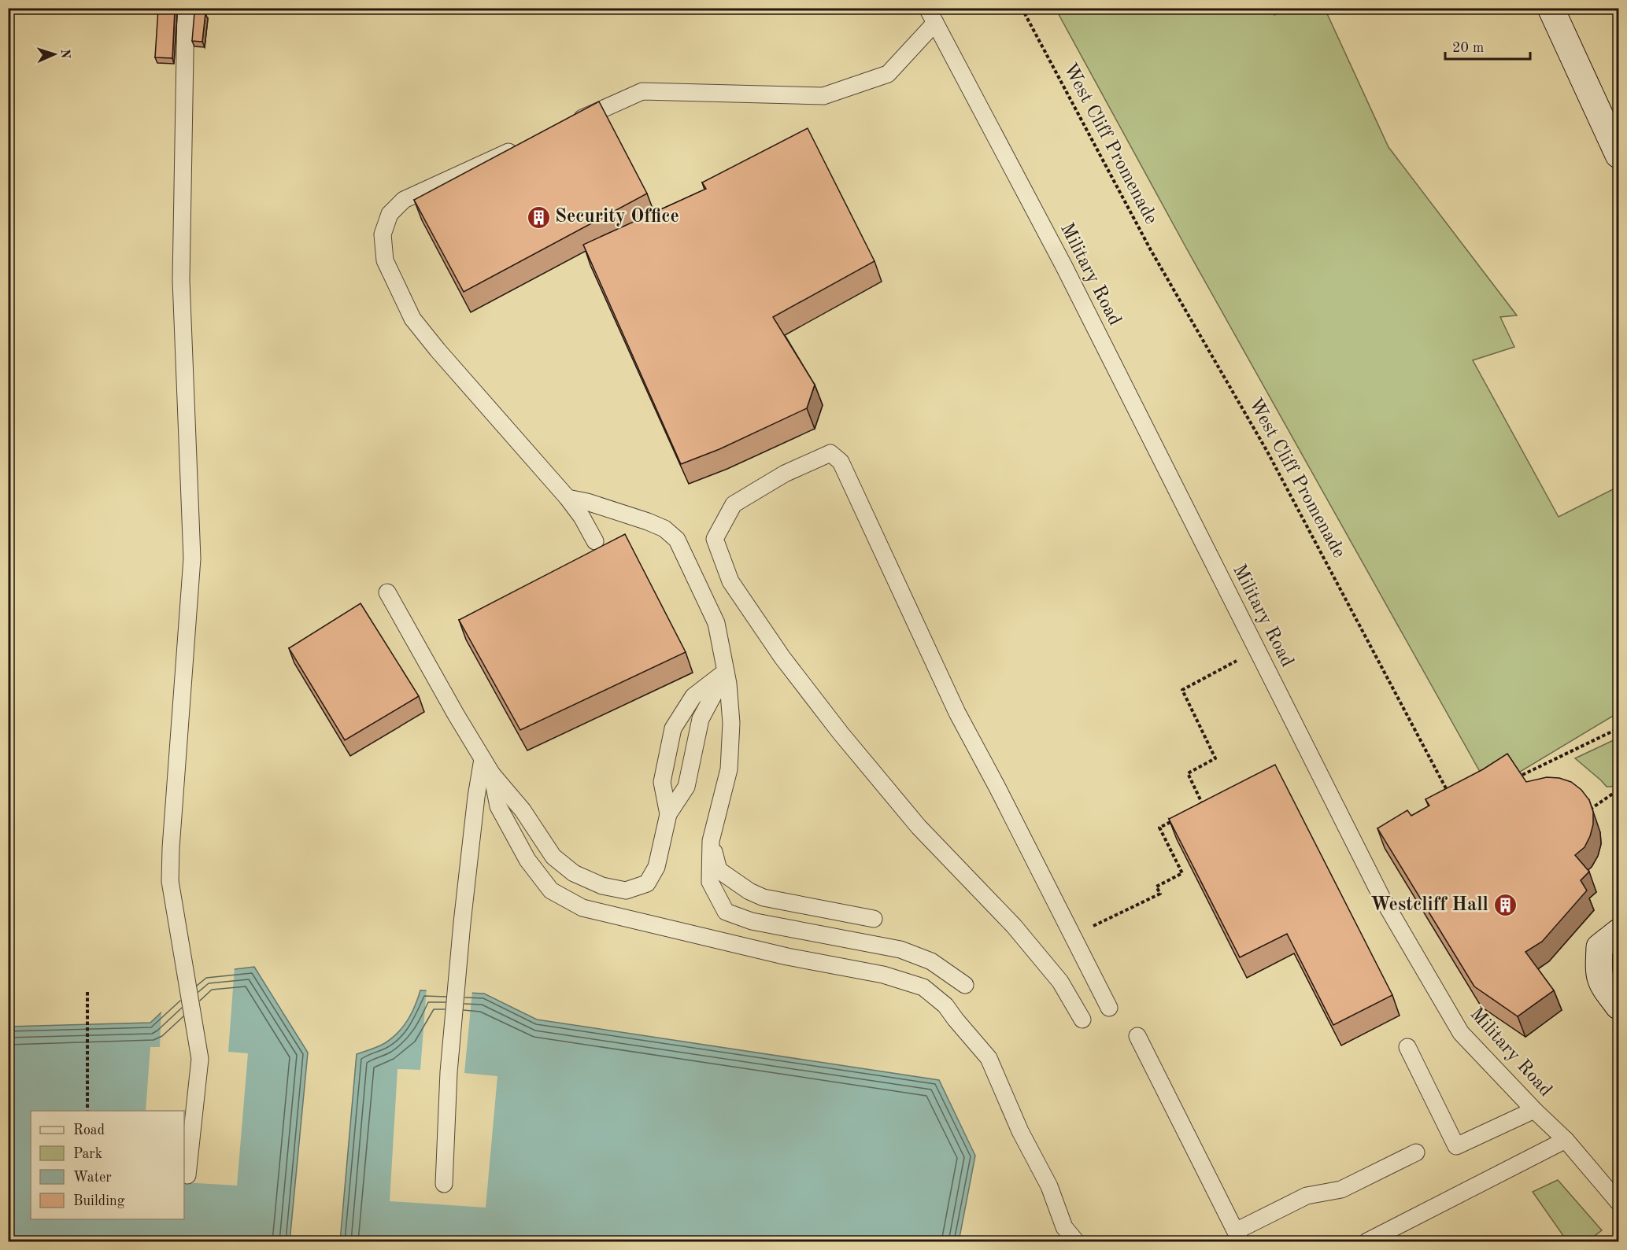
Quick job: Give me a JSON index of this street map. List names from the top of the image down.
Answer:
{
  "streets": {
    "lane": ["Military Road"],
    "path": ["West Cliff Promenade"]
  },
  "places": {
    "building": ["Security Office", "Westcliff Hall"]
  },
  "legend": [
    "Road",
    "Park",
    "Water",
    "Building"
  ],
  "scale_bar": "20 m",
  "north": "right"
}
